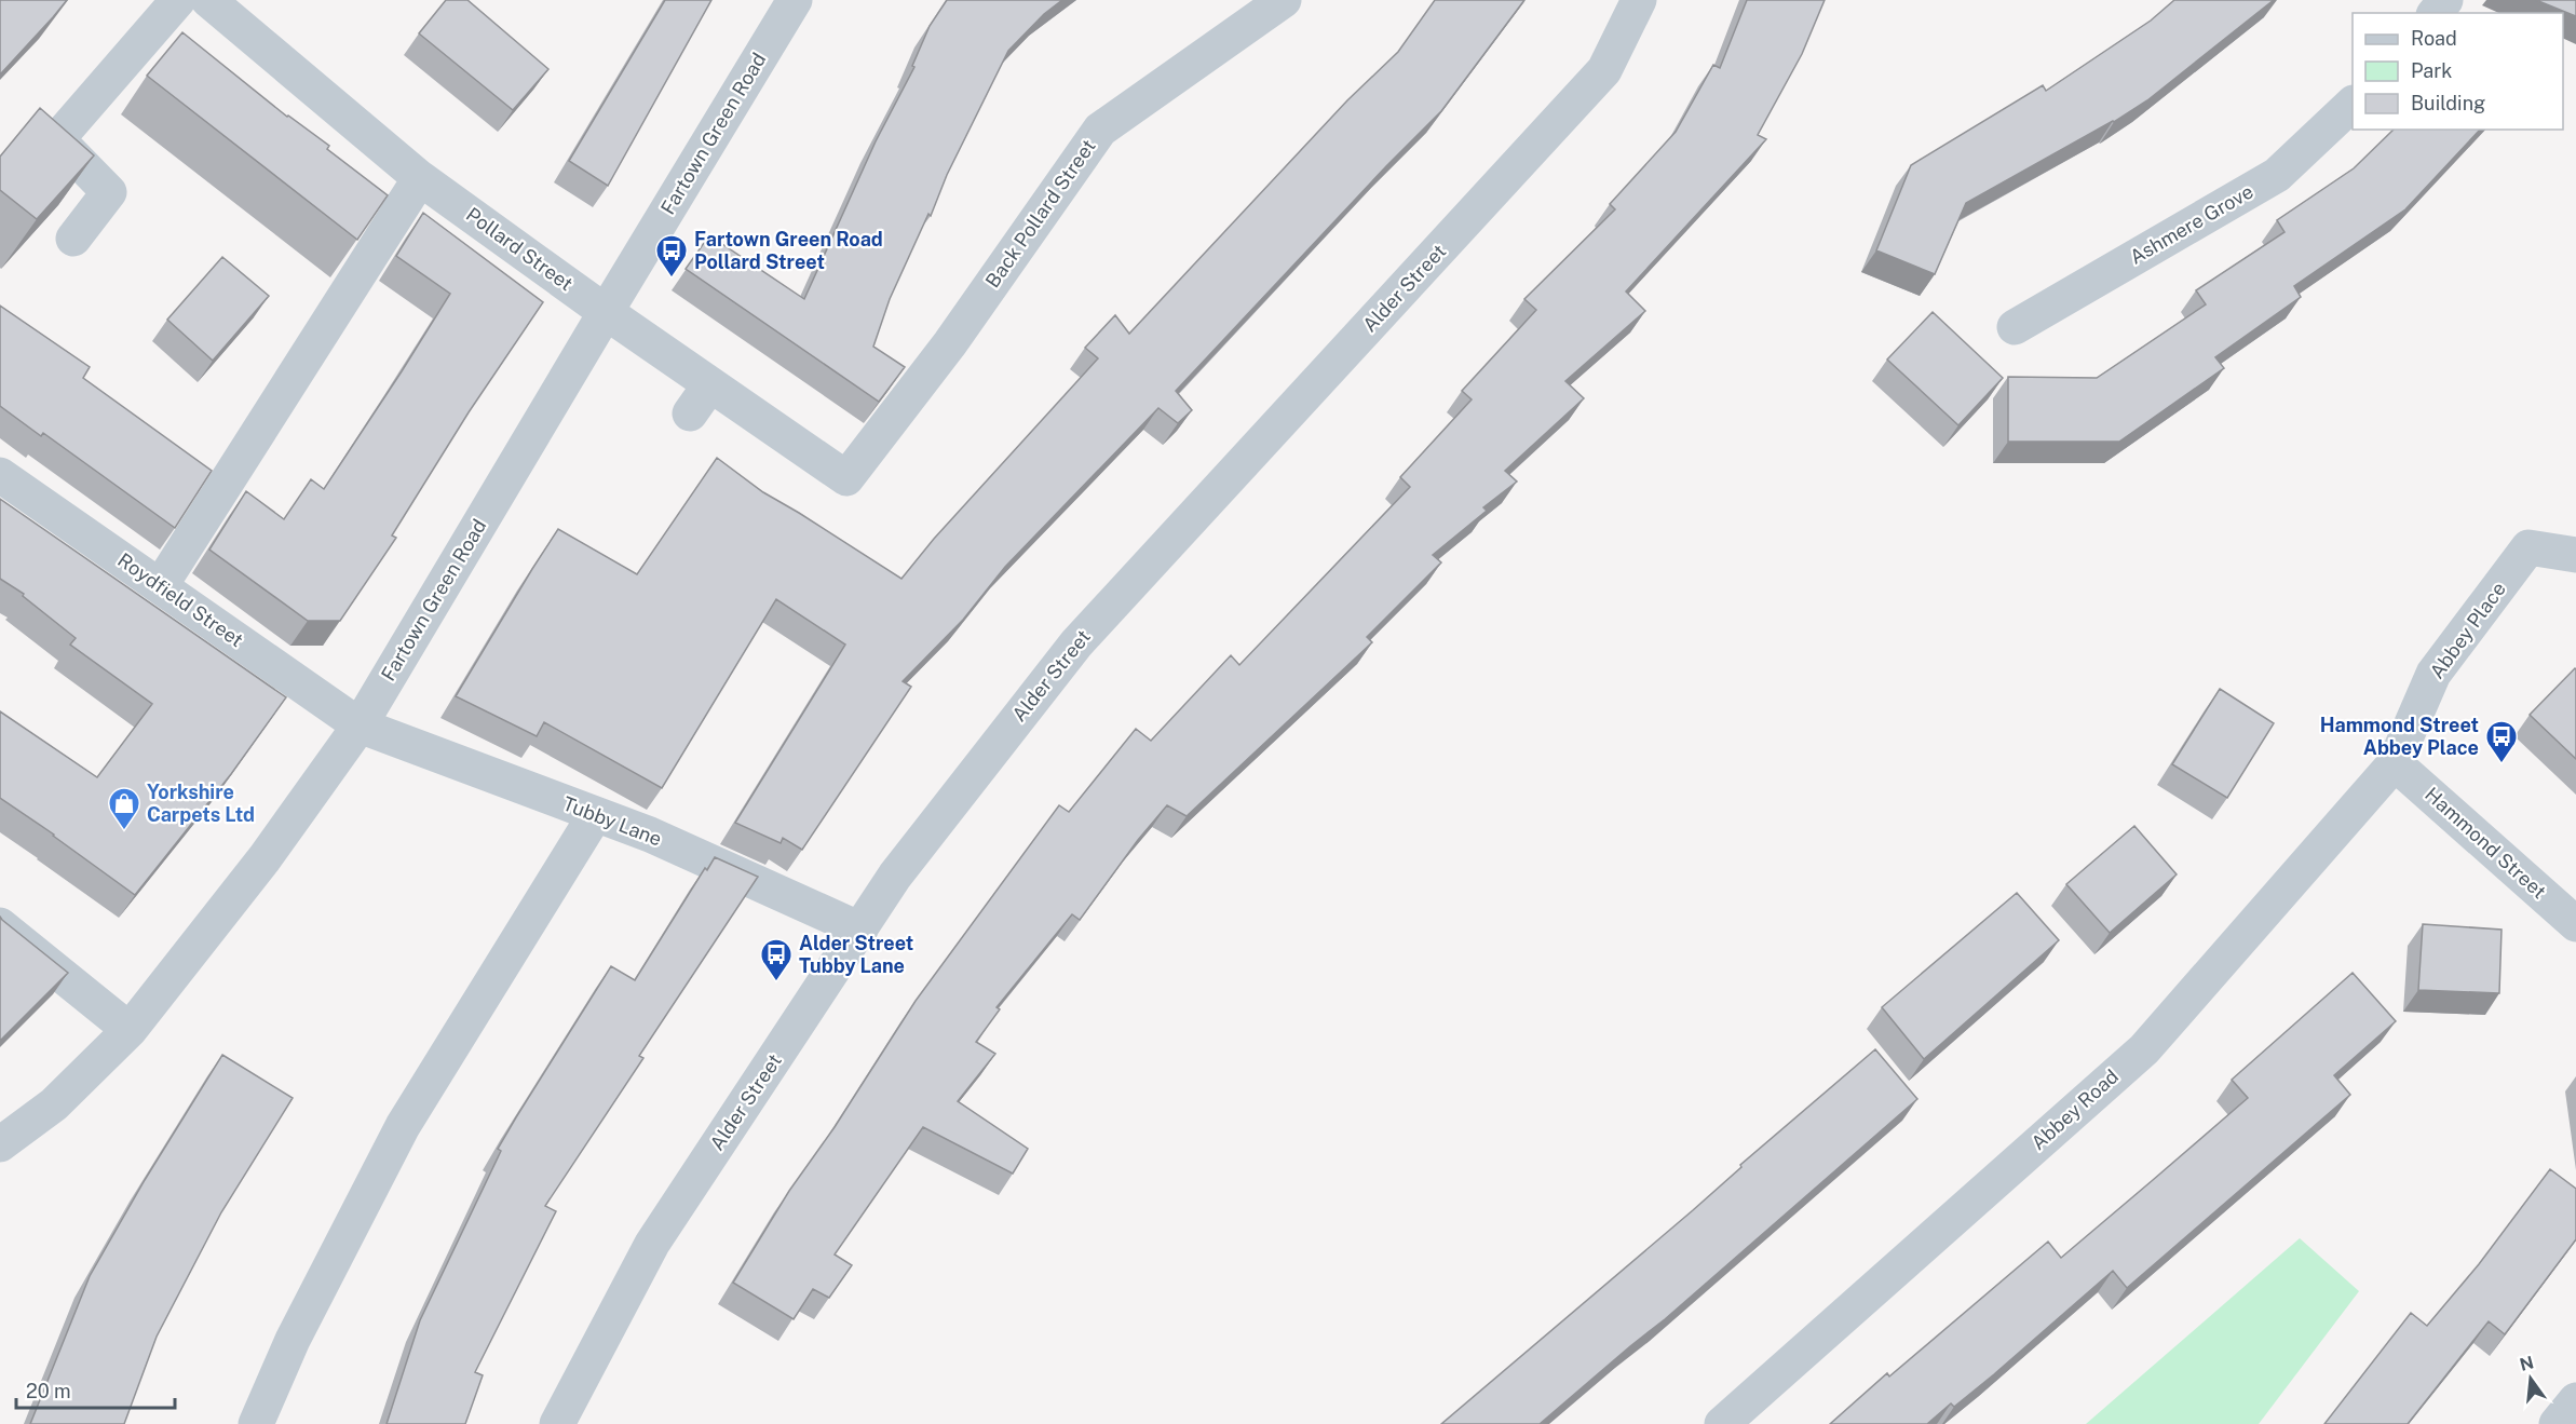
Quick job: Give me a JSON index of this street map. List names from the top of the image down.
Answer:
{
  "streets": {
    "street": [
      "Fartown Green Road",
      "Back Pollard Street",
      "Ashmere Grove",
      "Pollard Street",
      "Alder Street",
      "Roydfield Street",
      "Abbey Place",
      "Tubby Lane",
      "Hammond Street",
      "Abbey Road"
    ]
  },
  "crossings": [
    ["Fartown Green Road", "Pollard Street"],
    ["Fartown Green Road", "Roydfield Street"],
    ["Fartown Green Road", "Tubby Lane"],
    ["Back Pollard Street", "Pollard Street"],
    ["Alder Street", "Tubby Lane"],
    ["Roydfield Street", "Tubby Lane"],
    ["Abbey Place", "Hammond Street"],
    ["Abbey Place", "Abbey Road"],
    ["Hammond Street", "Abbey Road"]
  ],
  "places": {
    "bus stop": ["Fartown Green Road Pollard Street", "Hammond Street Abbey Place", "Alder Street Tubby Lane"],
    "shop": ["Yorkshire Carpets Ltd"]
  },
  "legend": ["Road", "Park", "Building"],
  "scale_bar": "20 m",
  "north": "top"
}
